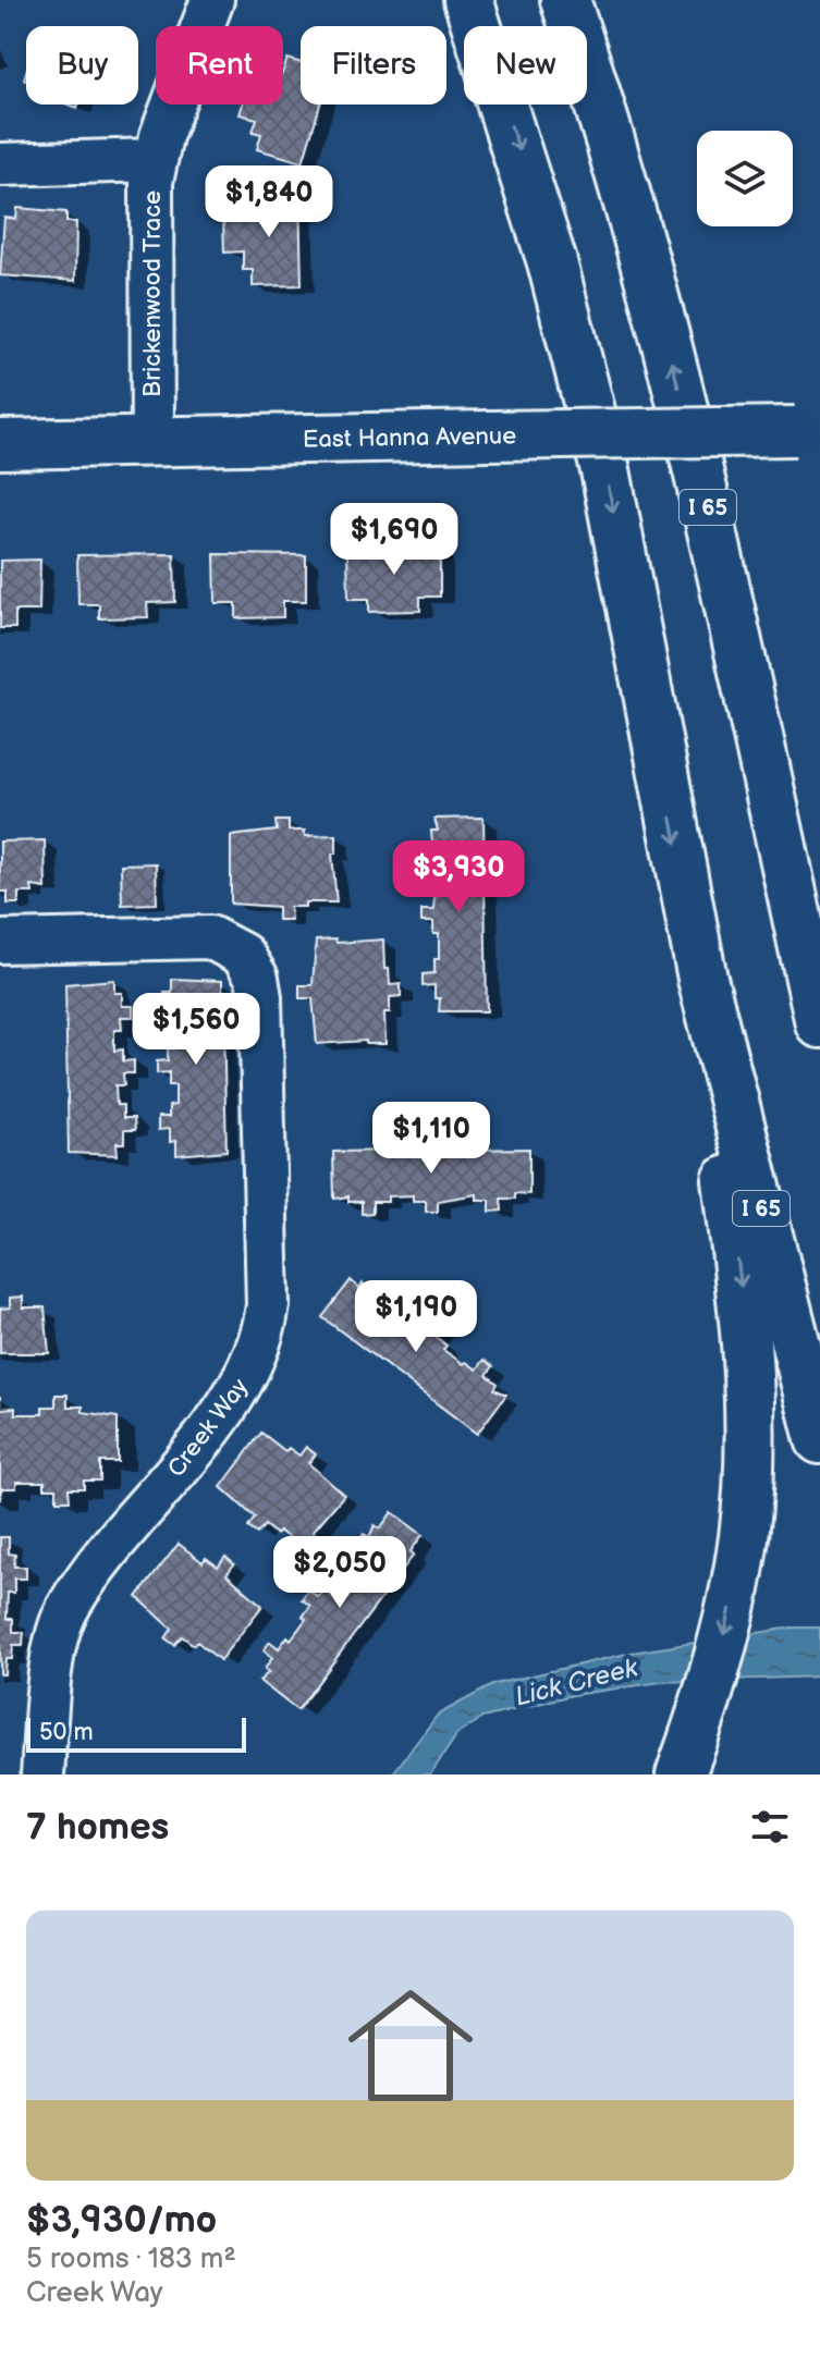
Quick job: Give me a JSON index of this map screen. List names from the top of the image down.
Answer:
{
  "streets": {
    "main road": ["East Hanna Avenue", "I 65"],
    "street": ["Brickenwood Trace", "Creek Way"]
  },
  "crossings": [
    ["Brickenwood Trace", "East Hanna Avenue"]
  ],
  "water": ["Lick Creek"],
  "scale_bar": "50 m",
  "page": {
    "chip": [
      "Buy",
      "Rent",
      "Filters",
      "New"
    ],
    "price": [
      "$1,840",
      "$1,690",
      "$3,930",
      "$1,560",
      "$1,110",
      "$1,190",
      "$2,050"
    ],
    "scale": "50 m",
    "heading": "7 homes",
    "list": [
      {
        "name": "$3,930/mo",
        "note": "5 rooms · 183 m² · Creek Way"
      }
    ]
  }
}
